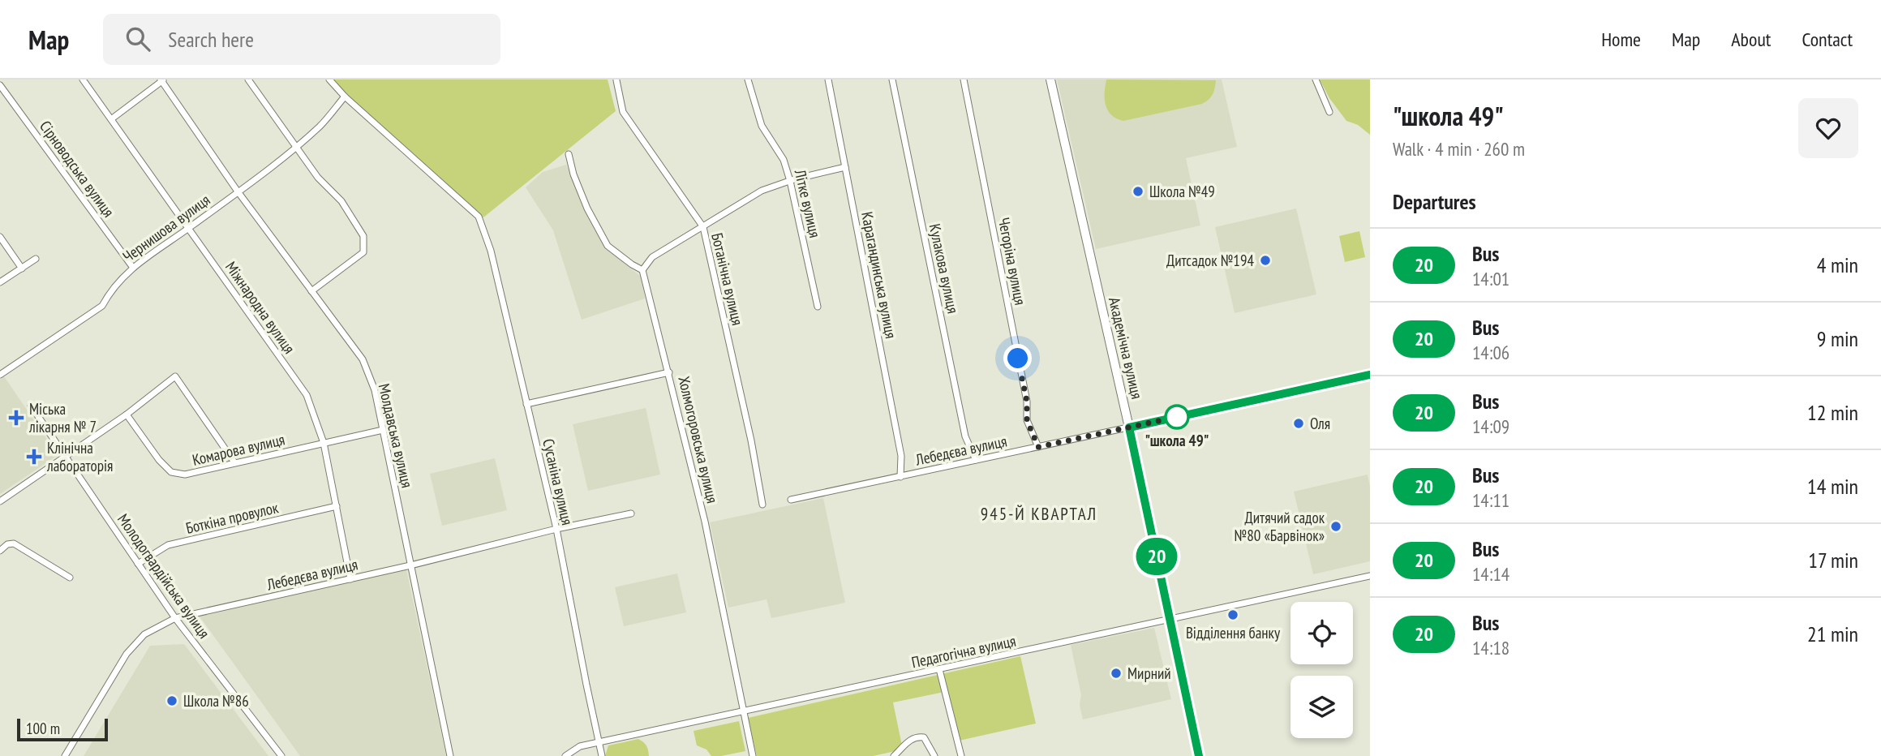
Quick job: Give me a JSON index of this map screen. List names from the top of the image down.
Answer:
{
  "streets": {
    "main road": ["Академічна вулиця"],
    "street": [
      "Сірноводська вулиця",
      "Літке вулиця",
      "Чернишова вулиця",
      "Чегоріна вулиця",
      "Кулакова вулиця",
      "Карагандинська вулиця",
      "Ботанічна вулиця",
      "Міжнародна вулиця",
      "Молдавська вулиця",
      "Холмогоровська вулиця",
      "Комарова вулиця",
      "Лебедєва вулиця",
      "Сусаніна вулиця",
      "Боткіна провулок",
      "Молодогвардійська вулиця",
      "Педагогічна вулиця"
    ]
  },
  "crossings": [
    ["Сірноводська вулиця", "Чернишова вулиця"],
    ["Чернишова вулиця", "Міжнародна вулиця"],
    ["Чернишова вулиця", "Молдавська вулиця"],
    ["Чернишова вулиця", "Сусаніна вулиця"],
    ["Чегоріна вулиця", "Лебедєва вулиця"],
    ["Кулакова вулиця", "Лебедєва вулиця"],
    ["Карагандинська вулиця", "Лебедєва вулиця"],
    ["Міжнародна вулиця", "Комарова вулиця"],
    ["Міжнародна вулиця", "Лебедєва вулиця"],
    ["Міжнародна вулиця", "Боткіна провулок"],
    ["Академічна вулиця", "Лебедєва вулиця"],
    ["Академічна вулиця", "Педагогічна вулиця"],
    ["Молдавська вулиця", "Комарова вулиця"],
    ["Молдавська вулиця", "Лебедєва вулиця"],
    ["Холмогоровська вулиця", "Педагогічна вулиця"],
    ["Лебедєва вулиця", "Сусаніна вулиця"],
    ["Лебедєва вулиця", "Молодогвардійська вулиця"],
    ["Сусаніна вулиця", "Педагогічна вулиця"],
    ["Боткіна провулок", "Молодогвардійська вулиця"]
  ],
  "districts": ["945-Й КВАРТАЛ"],
  "places": {
    "other": [
      "Школа №49",
      "Дитсадок №194",
      "\"школа 49\"",
      "Оля",
      "Дитячий садок №80 «Барвінок»",
      "Відділення банку",
      "Мирний",
      "Школа №86"
    ],
    "health": ["Міська лікарня № 7", "Клінічна лабораторія"]
  },
  "lines": ["bus line 20"],
  "scale_bar": "100 m",
  "page": {
    "header": "Map",
    "search": "Search here",
    "nav": [
      "Home",
      "Map",
      "About",
      "Contact"
    ],
    "on_map": "20",
    "heading": [
      ["\"школа 49\"", "Walk · 4 min · 260 m"],
      "Departures"
    ],
    "list": [
      {
        "mark": "20",
        "name": "Bus",
        "note": "14:01",
        "value": "4 min"
      },
      {
        "mark": "20",
        "name": "Bus",
        "note": "14:06",
        "value": "9 min"
      },
      {
        "mark": "20",
        "name": "Bus",
        "note": "14:09",
        "value": "12 min"
      },
      {
        "mark": "20",
        "name": "Bus",
        "note": "14:11",
        "value": "14 min"
      },
      {
        "mark": "20",
        "name": "Bus",
        "note": "14:14",
        "value": "17 min"
      },
      {
        "mark": "20",
        "name": "Bus",
        "note": "14:18",
        "value": "21 min"
      }
    ],
    "scale": "100 m"
  }
}
